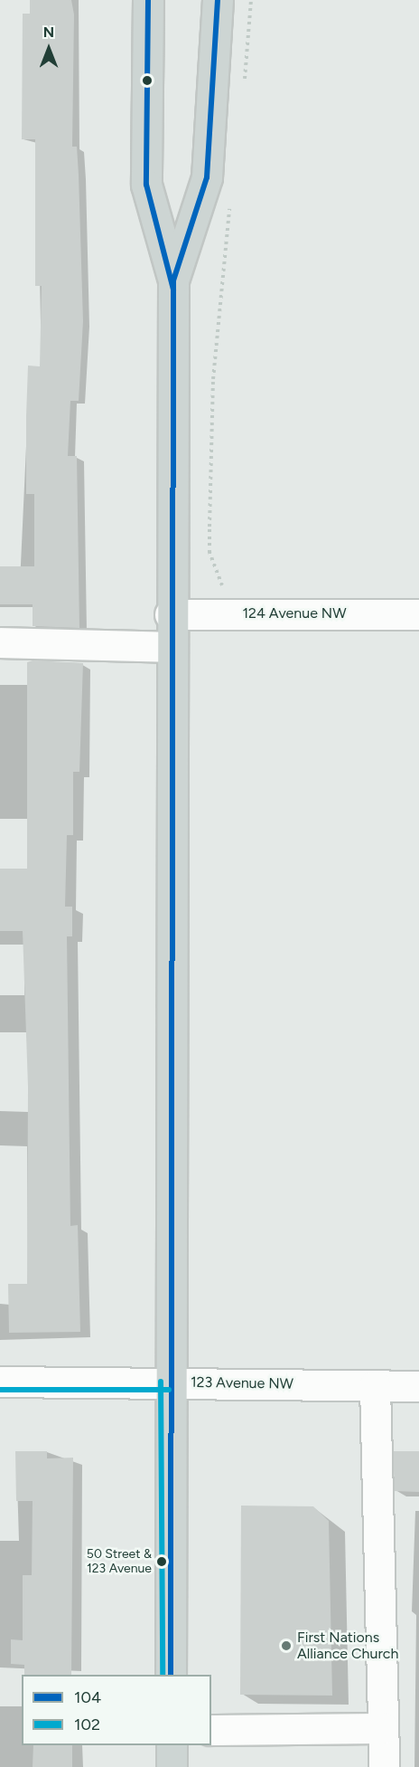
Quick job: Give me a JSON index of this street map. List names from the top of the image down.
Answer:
{
  "streets": {
    "street": ["124 Avenue NW", "123 Avenue NW"]
  },
  "places": ["50 Street & 123 Avenue", "First Nations Alliance Church"],
  "lines": ["transit line 104", "transit line 102"],
  "legend": ["104", "102"],
  "north": "top"
}
